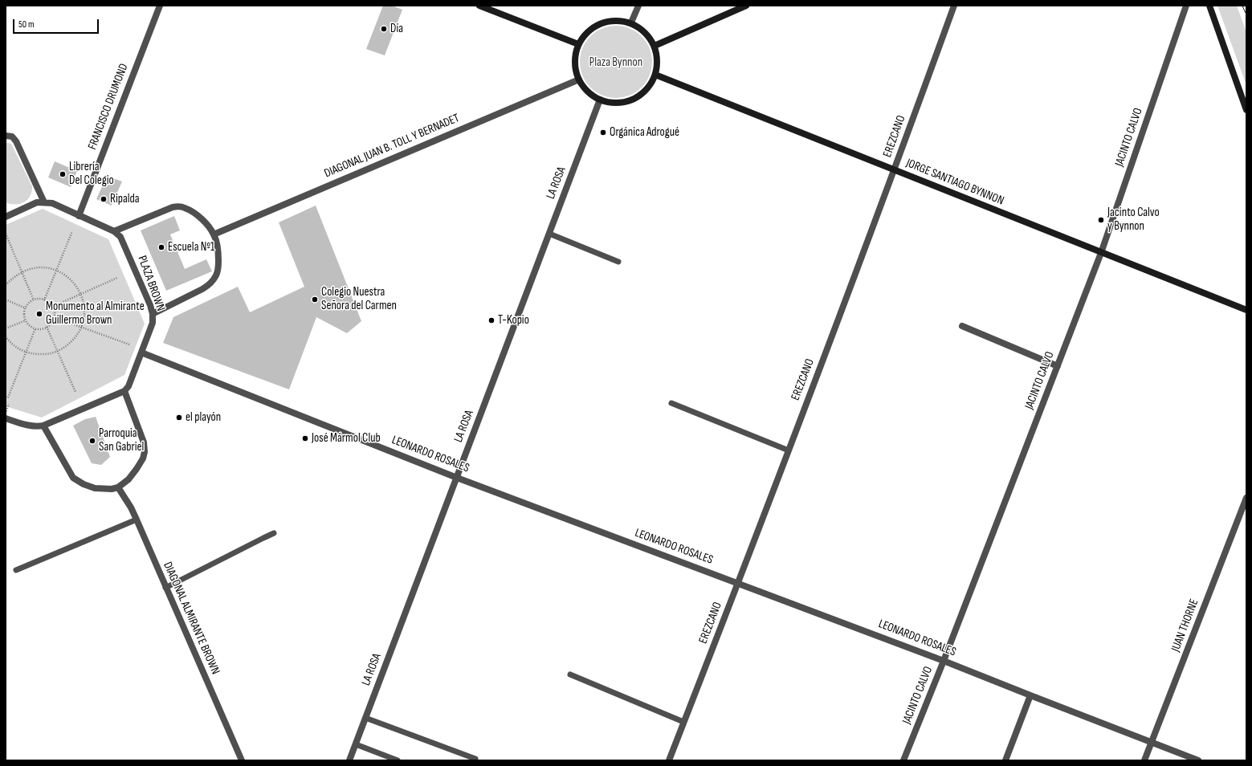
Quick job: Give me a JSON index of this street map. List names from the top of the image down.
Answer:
{
  "streets": {
    "street": [
      "FRANCISCO DRUMOND",
      "EREZCANO",
      "JACINTO CALVO",
      "DIAGONAL JUAN B. TOLL Y BERNADET",
      "JORGE SANTIAGO BYNNON",
      "LA ROSA",
      "PLAZA BROWN",
      "LEONARDO ROSALES",
      "DIAGONAL ALMIRANTE BROWN",
      "JUAN THORNE"
    ]
  },
  "crossings": [
    ["FRANCISCO DRUMOND", "PLAZA BROWN"],
    ["EREZCANO", "JORGE SANTIAGO BYNNON"],
    ["EREZCANO", "LEONARDO ROSALES"],
    ["JACINTO CALVO", "JORGE SANTIAGO BYNNON"],
    ["JACINTO CALVO", "LEONARDO ROSALES"],
    ["DIAGONAL JUAN B. TOLL Y BERNADET", "JORGE SANTIAGO BYNNON"],
    ["DIAGONAL JUAN B. TOLL Y BERNADET", "LA ROSA"],
    ["JORGE SANTIAGO BYNNON", "LA ROSA"],
    ["LA ROSA", "LEONARDO ROSALES"],
    ["PLAZA BROWN", "LEONARDO ROSALES"],
    ["LEONARDO ROSALES", "JUAN THORNE"]
  ],
  "parks": ["Plaza Bynnon"],
  "places": [
    "Dia",
    "Orgánica Adrogué",
    "Librería Del Colegio",
    "Ripalda",
    "Jacinto Calvo y Bynnon",
    "Escuela Nº1",
    "Colegio Nuestra Señora del Carmen",
    "Monumento al Almirante Guillermo Brown",
    "T-Kopio",
    "el playón",
    "José Mármol Club",
    "Parroquia San Gabriel"
  ],
  "scale_bar": "50 m"
}
